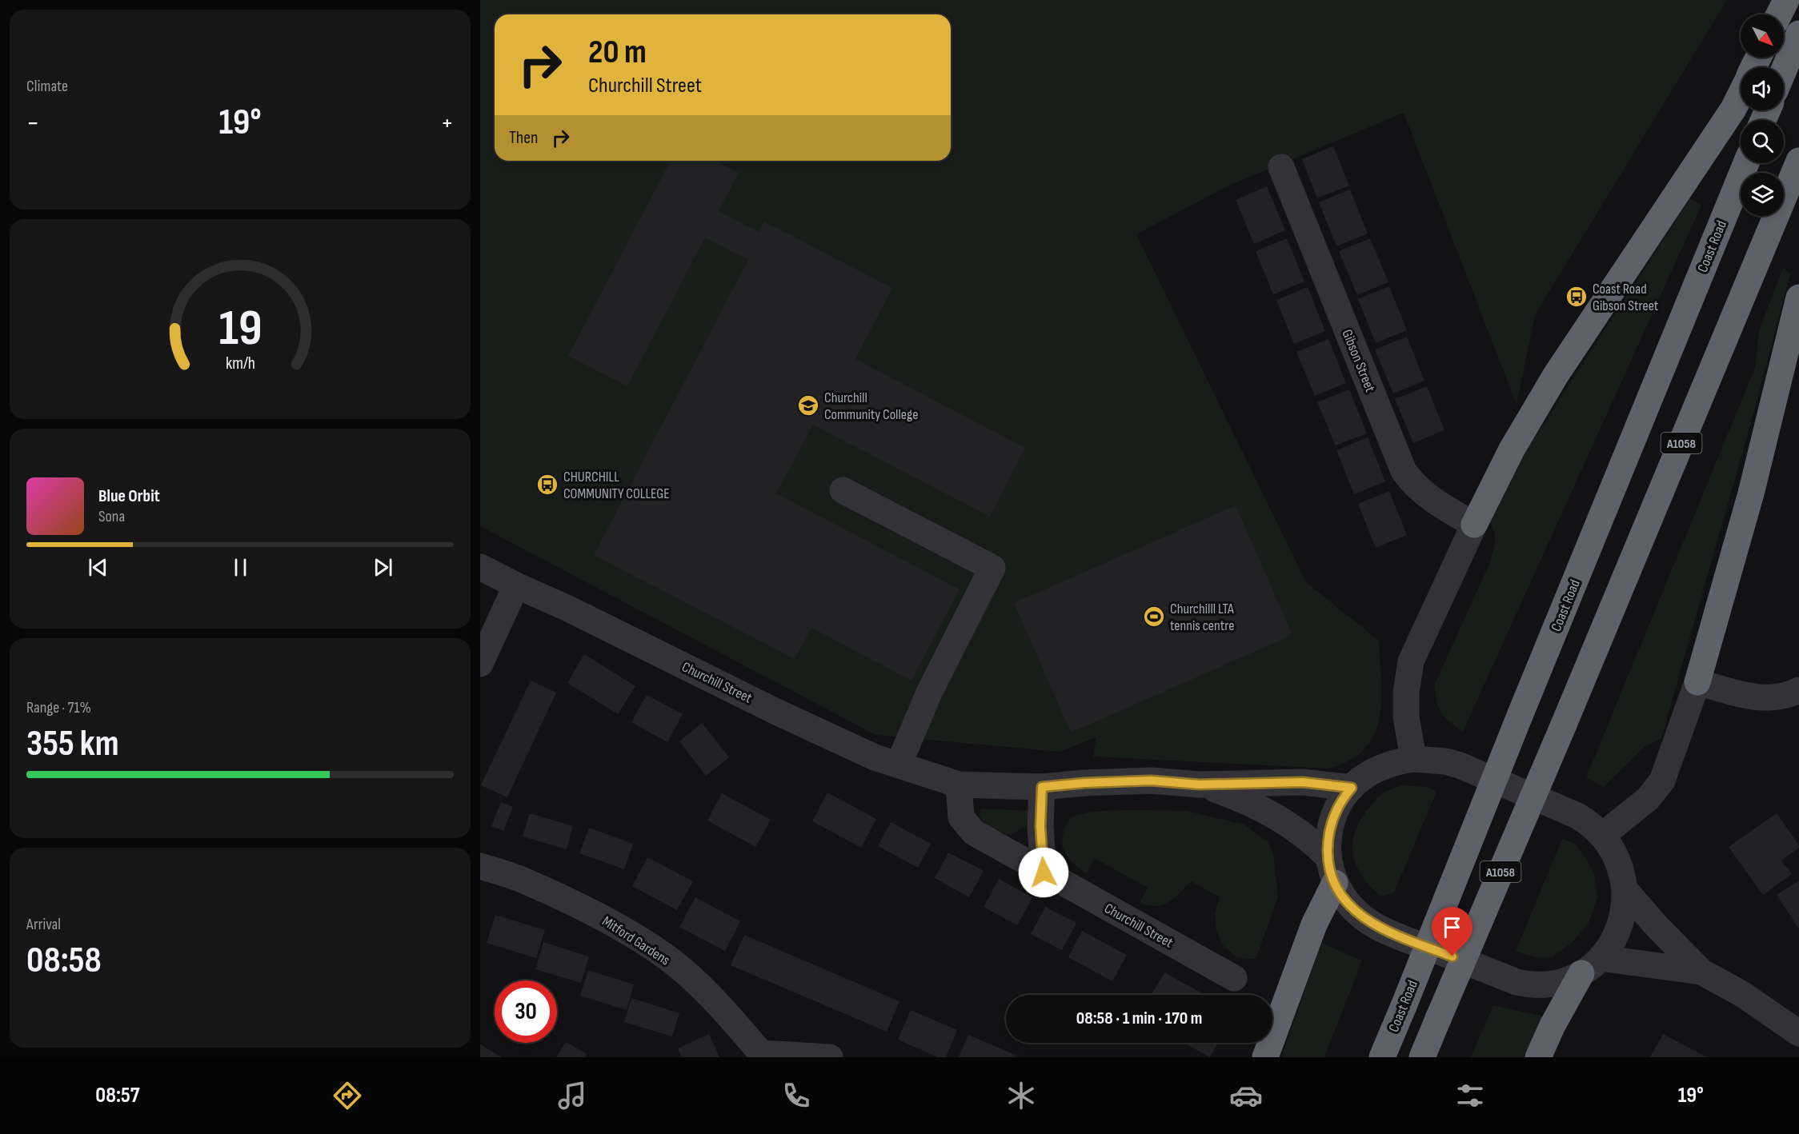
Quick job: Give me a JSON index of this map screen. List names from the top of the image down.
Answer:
{
  "streets": {
    "highway": ["Coast Road", "A1058"],
    "street": ["Gibson Street", "Churchill Street", "Mitford Gardens"]
  },
  "places": {
    "bus stop": ["Coast Road Gibson Street", "CHURCHILL COMMUNITY COLLEGE"],
    "school or university": ["Churchill Community College"],
    "sports": ["Churchilll LTA tennis centre"]
  },
  "north": "bottom right",
  "page": {
    "tile": [
      "Climate",
      ["Range · 71%", "355 km"],
      ["Arrival", "08:58"]
    ],
    "turn": ["20 m", "Churchill Street"],
    "heat": ["−", "19°", "+"],
    "then": "Then",
    "song": ["Blue Orbit", "Sona"],
    "limit": "30",
    "trip": "08:58 · 1 min · 170 m",
    "tabs": ["08:57", "19°"],
    "gauge": ["19", "km/h"]
  }
}
